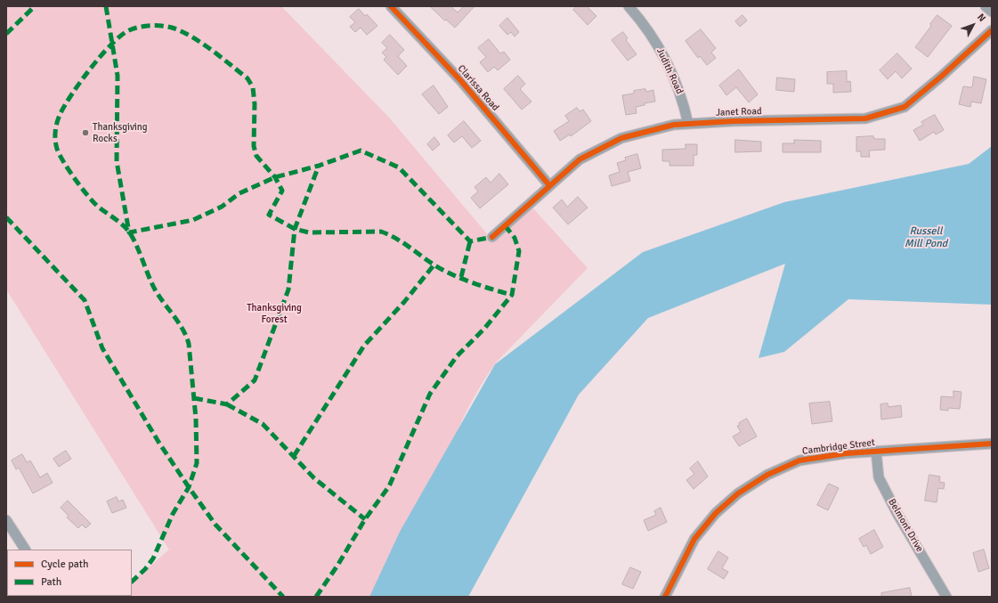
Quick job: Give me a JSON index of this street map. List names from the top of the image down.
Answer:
{
  "streets": {
    "street": [
      "Judith Road",
      "Clarissa Road",
      "Janet Road",
      "Cambridge Street",
      "Belmont Drive"
    ]
  },
  "crossings": [
    ["Judith Road", "Janet Road"],
    ["Clarissa Road", "Janet Road"],
    ["Cambridge Street", "Belmont Drive"]
  ],
  "water": ["Russell Mill Pond"],
  "parks": ["Thanksgiving Forest"],
  "places": ["Thanksgiving Rocks"],
  "legend": ["Cycle path", "Path"],
  "north": "top right"
}
